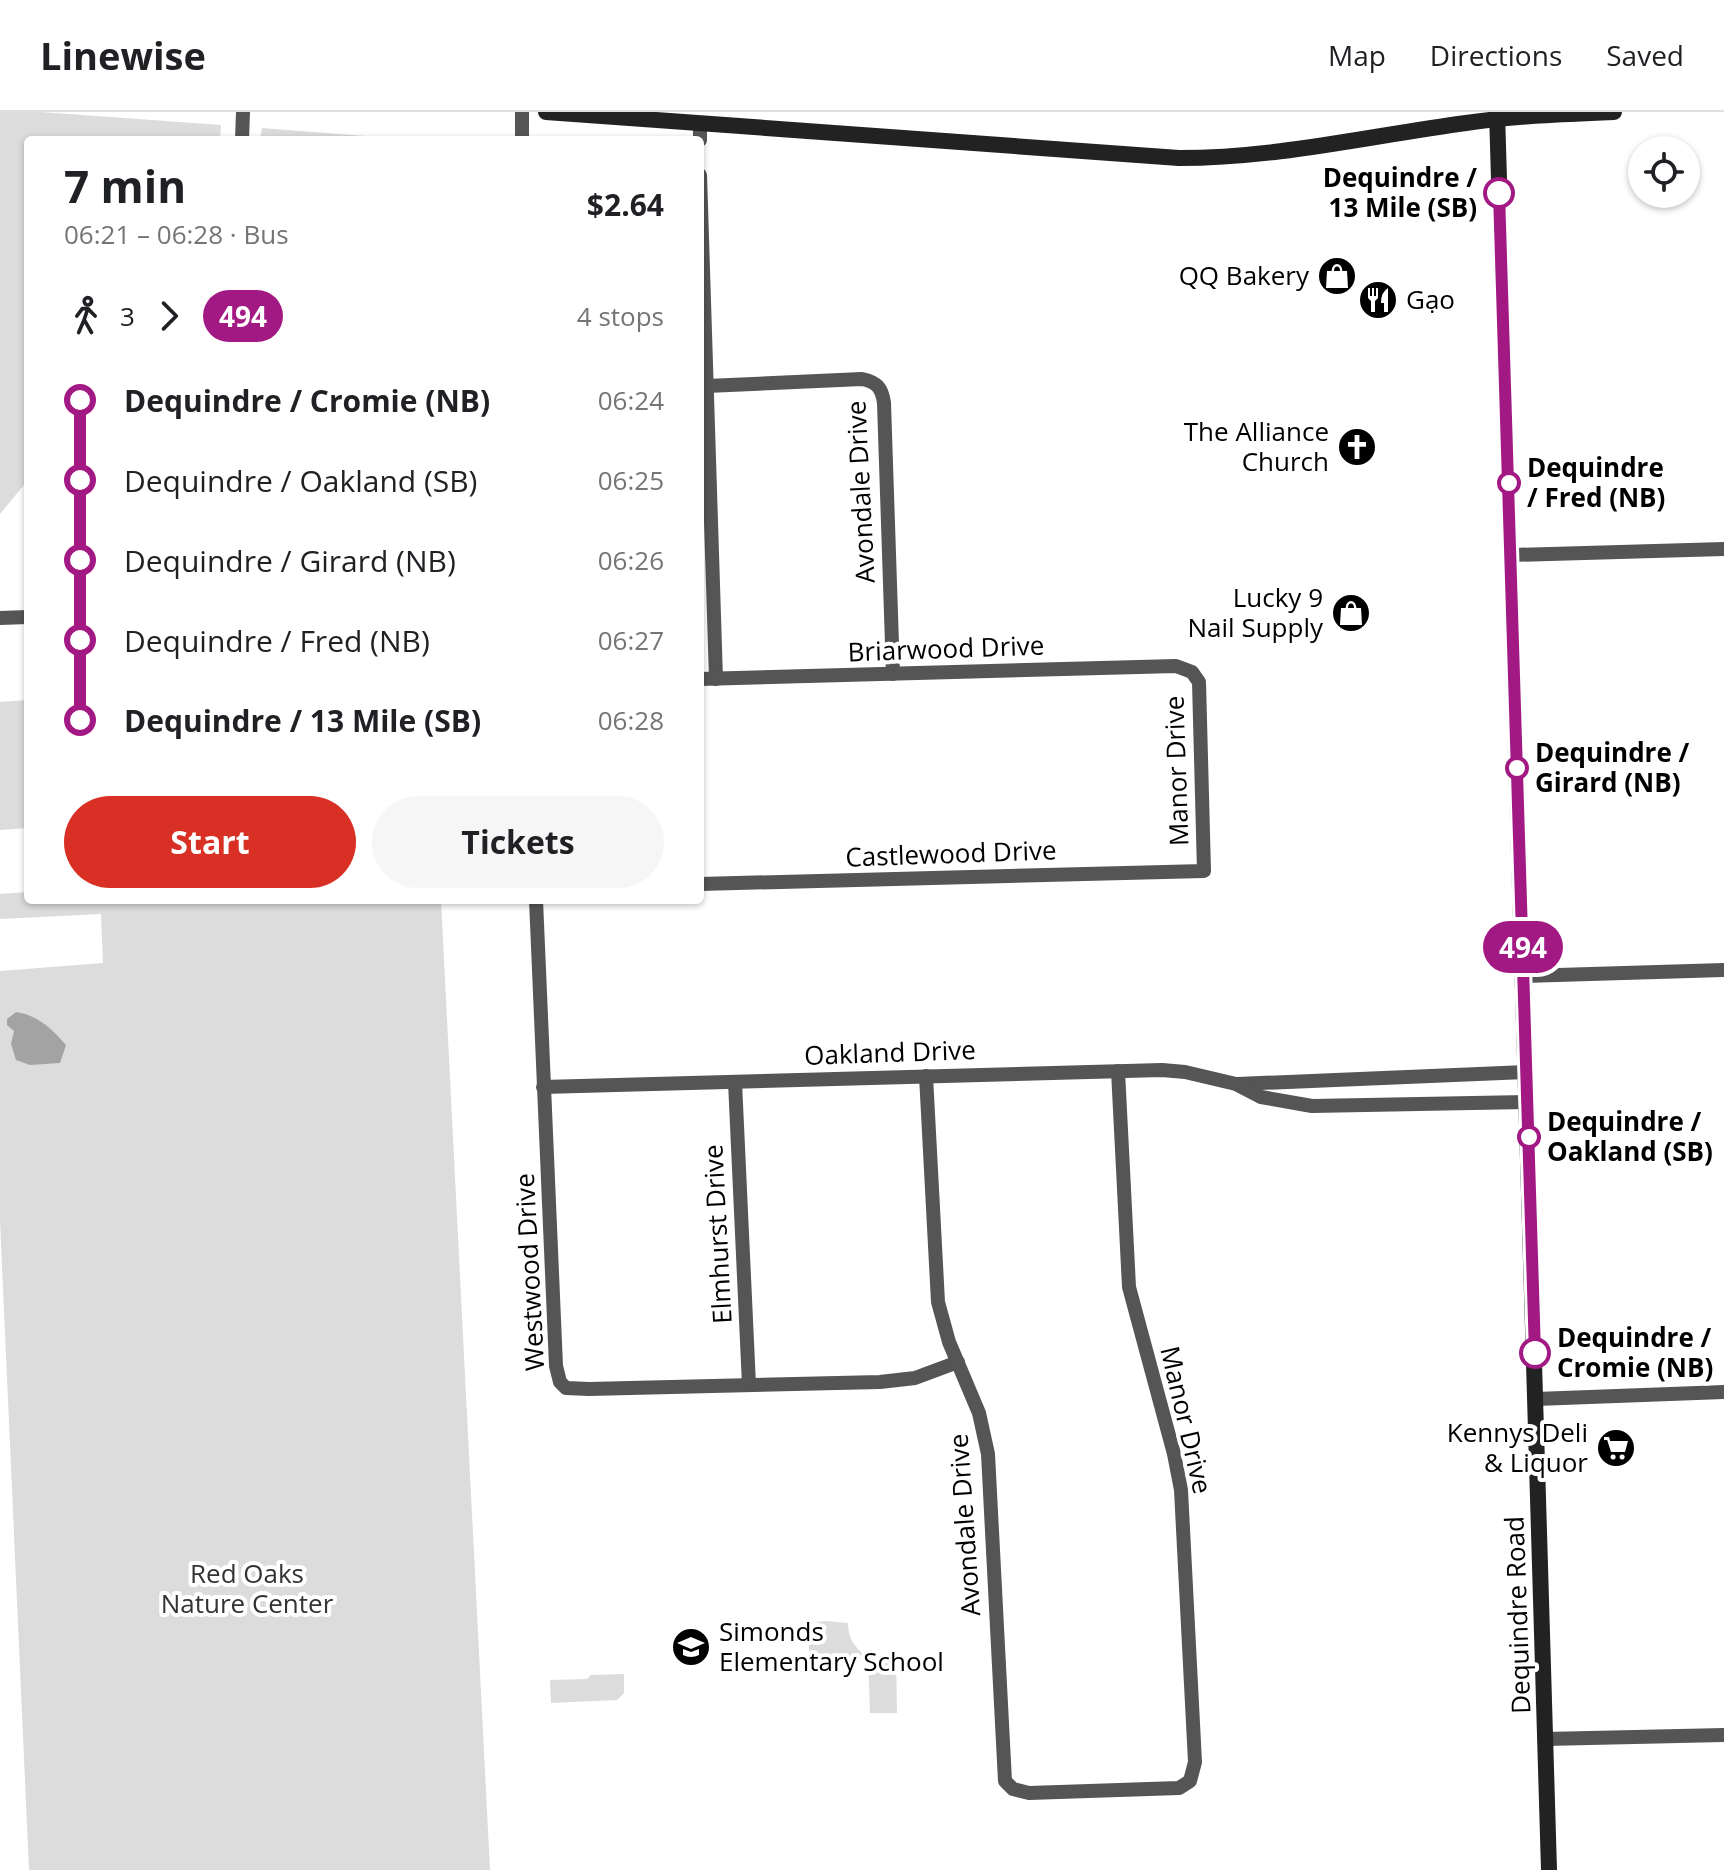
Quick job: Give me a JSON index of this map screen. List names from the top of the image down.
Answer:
{
  "streets": {
    "main road": ["Dequindre Road"],
    "street": [
      "Avondale Drive",
      "Briarwood Drive",
      "Manor Drive",
      "Castlewood Drive",
      "Oakland Drive",
      "Elmhurst Drive",
      "Westwood Drive"
    ]
  },
  "crossings": [
    ["Avondale Drive", "Briarwood Drive"],
    ["Avondale Drive", "Manor Drive"],
    ["Avondale Drive", "Oakland Drive"],
    ["Avondale Drive", "Westwood Drive"],
    ["Briarwood Drive", "Manor Drive"],
    ["Manor Drive", "Castlewood Drive"],
    ["Manor Drive", "Oakland Drive"],
    ["Oakland Drive", "Elmhurst Drive"],
    ["Oakland Drive", "Westwood Drive"],
    ["Oakland Drive", "Dequindre Road"],
    ["Elmhurst Drive", "Westwood Drive"]
  ],
  "parks": ["Red Oaks Nature Center"],
  "places": {
    "other": [
      "Dequindre / 13 Mile (SB)",
      "Dequindre / Fred (NB)",
      "Dequindre / Girard (NB)",
      "Dequindre / Oakland (SB)",
      "Dequindre / Cromie (NB)"
    ],
    "shop": ["QQ Bakery", "Lucky 9 Nail Supply"],
    "restaurant": ["Gạo"],
    "church": ["The Alliance Church"],
    "supermarket": ["Kennys Deli & Liquor"],
    "school or university": ["Simonds Elementary School"]
  },
  "lines": ["bus line 494"],
  "page": {
    "header": "Linewise",
    "nav": ["Map", "Directions", "Saved"],
    "on_map": "494",
    "heading": ["7 min", "06:21 – 06:28 · Bus", "$2.64"],
    "legs": ["3", "494", "4 stops"],
    "list": [
      {
        "name": "Dequindre / Cromie (NB)",
        "value": "06:24"
      },
      {
        "name": "Dequindre / Oakland (SB)",
        "value": "06:25"
      },
      {
        "name": "Dequindre / Girard (NB)",
        "value": "06:26"
      },
      {
        "name": "Dequindre / Fred (NB)",
        "value": "06:27"
      },
      {
        "name": "Dequindre / 13 Mile (SB)",
        "value": "06:28"
      }
    ],
    "buttons": ["Start", "Tickets"]
  }
}
